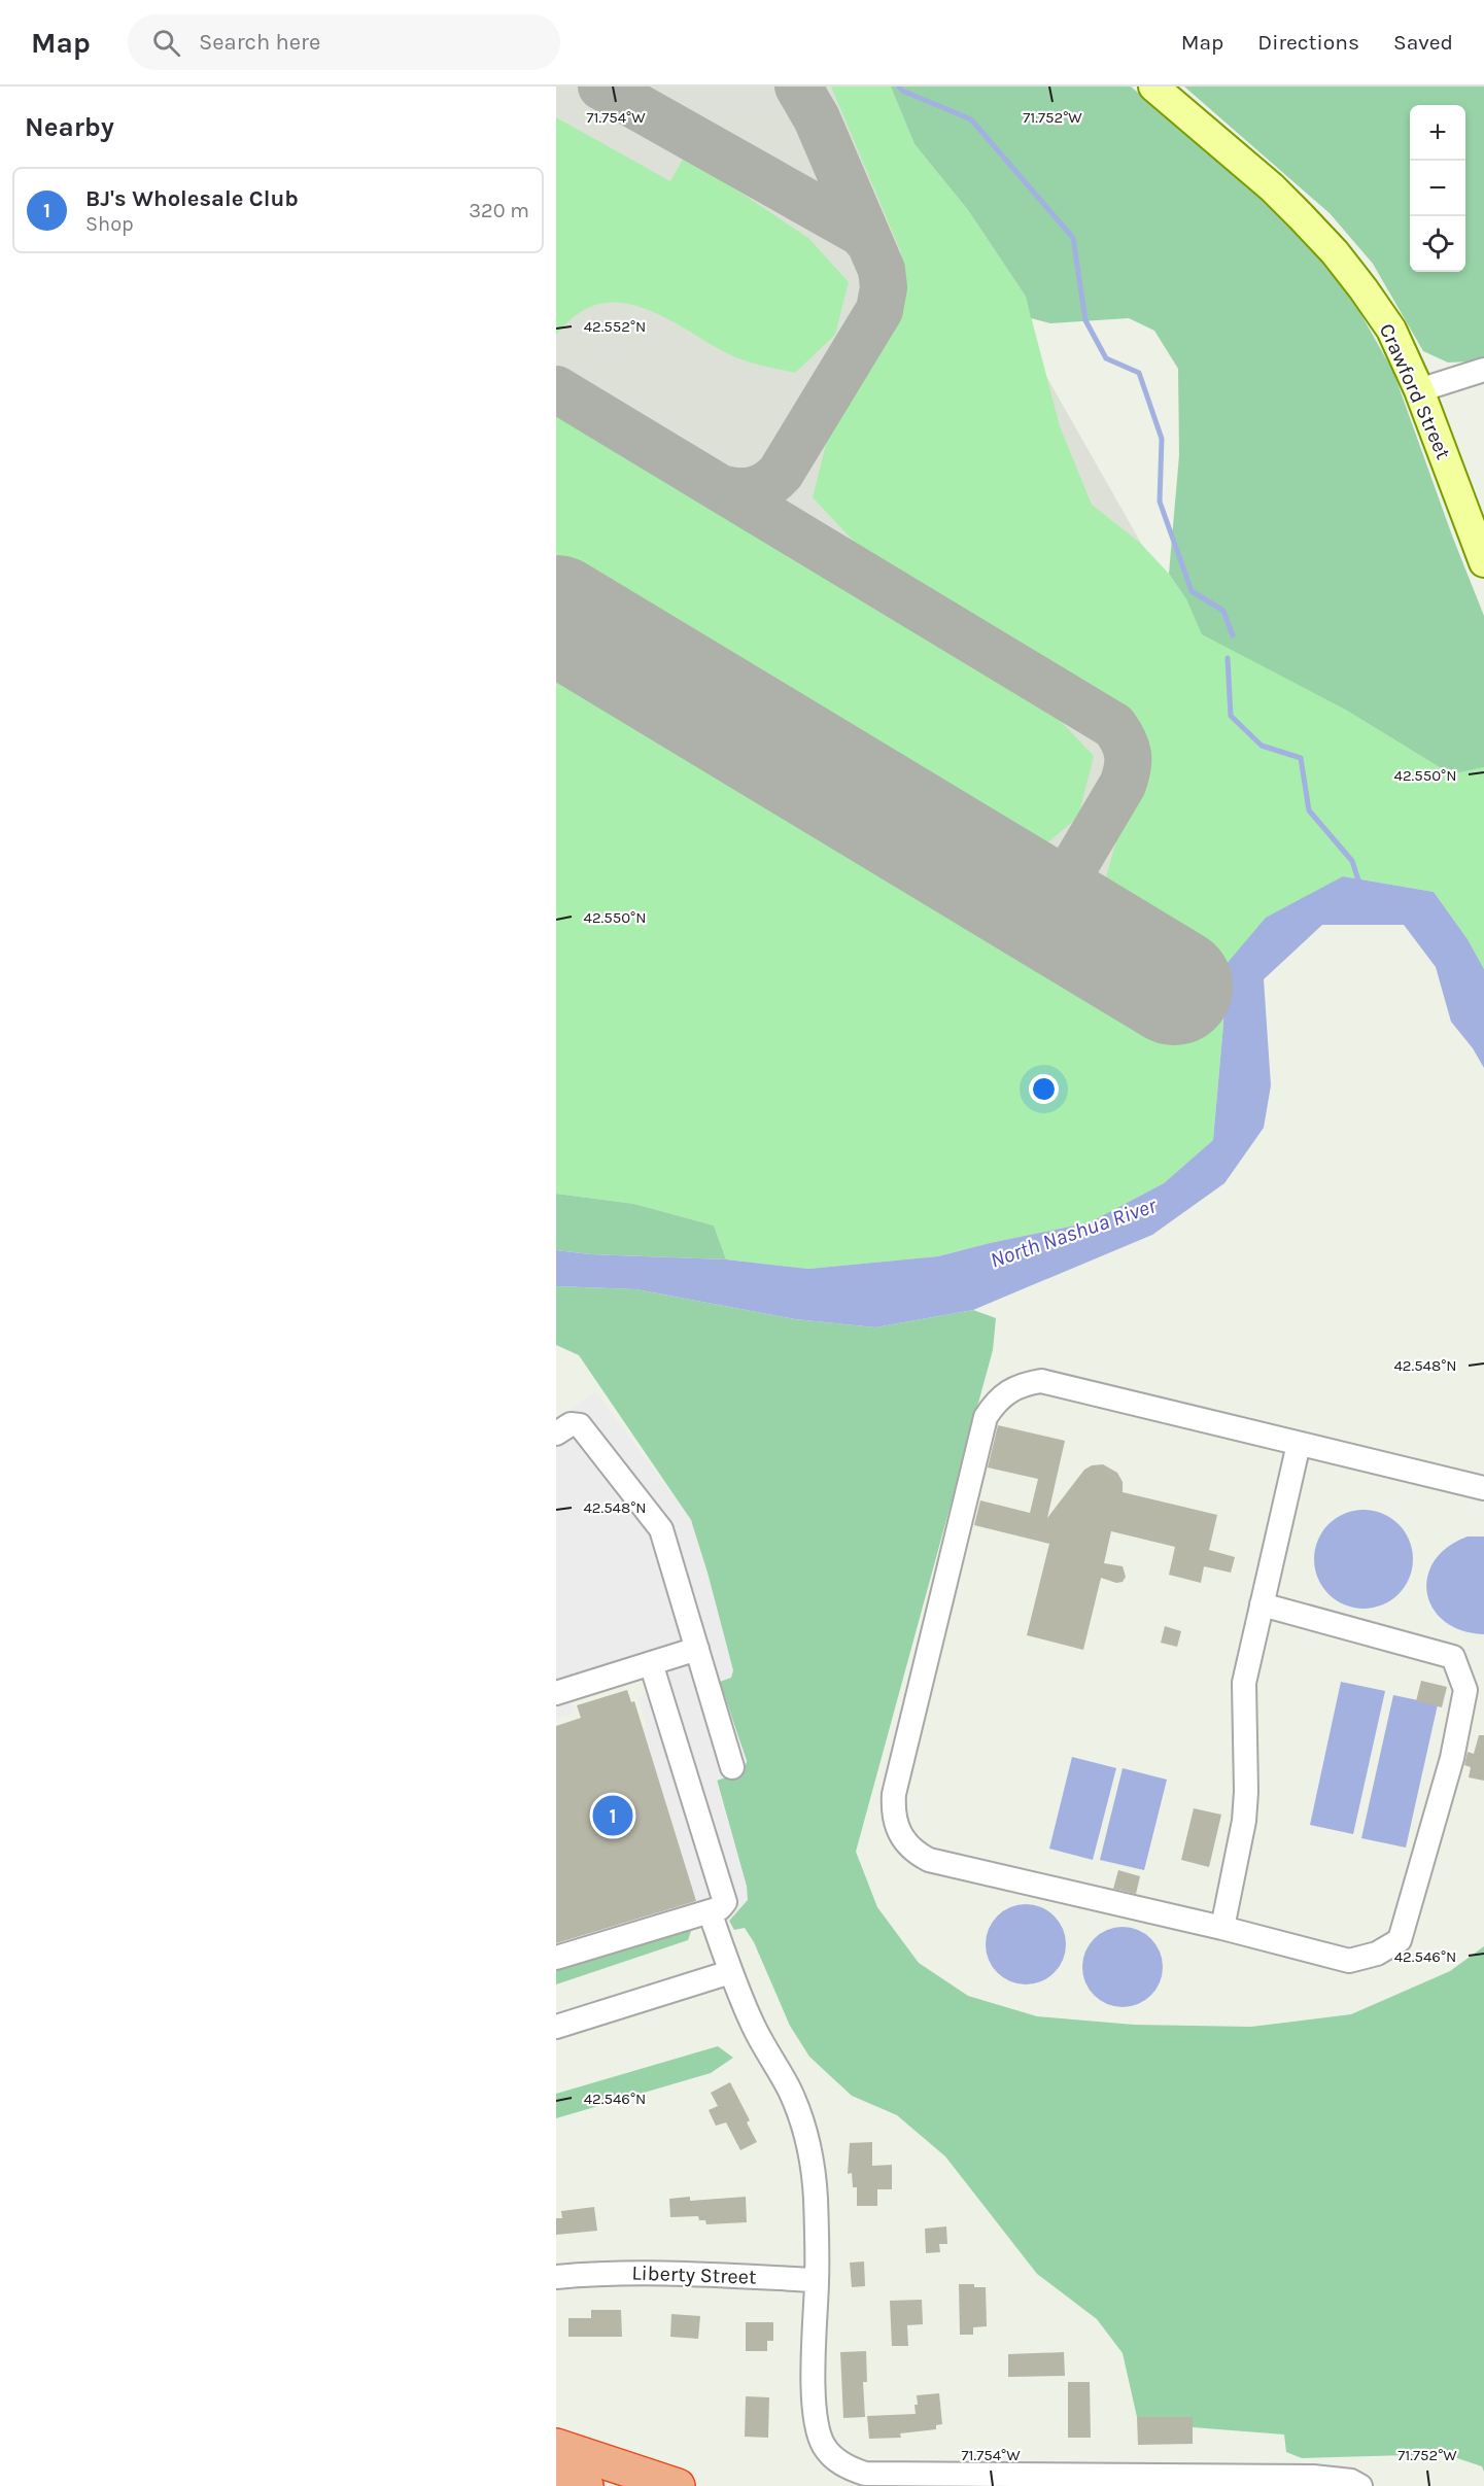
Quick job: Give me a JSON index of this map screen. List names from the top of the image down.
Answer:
{
  "streets": {
    "main road": ["Crawford Street"],
    "street": ["Liberty Street"]
  },
  "water": ["North Nashua River"],
  "page": {
    "header": "Map",
    "search": "Search here",
    "nav": ["Map", "Directions", "Saved"],
    "heading": "Nearby",
    "map_buttons": ["+", "−"],
    "list": [
      {
        "mark": "1",
        "name": "BJ's Wholesale Club",
        "note": "Shop",
        "value": "320 m"
      }
    ],
    "pins": "1"
  },
  "coordinates": [
    "71.754°W",
    "71.752°W",
    "42.552°N",
    "42.550°N",
    "42.548°N",
    "42.546°N"
  ]
}
